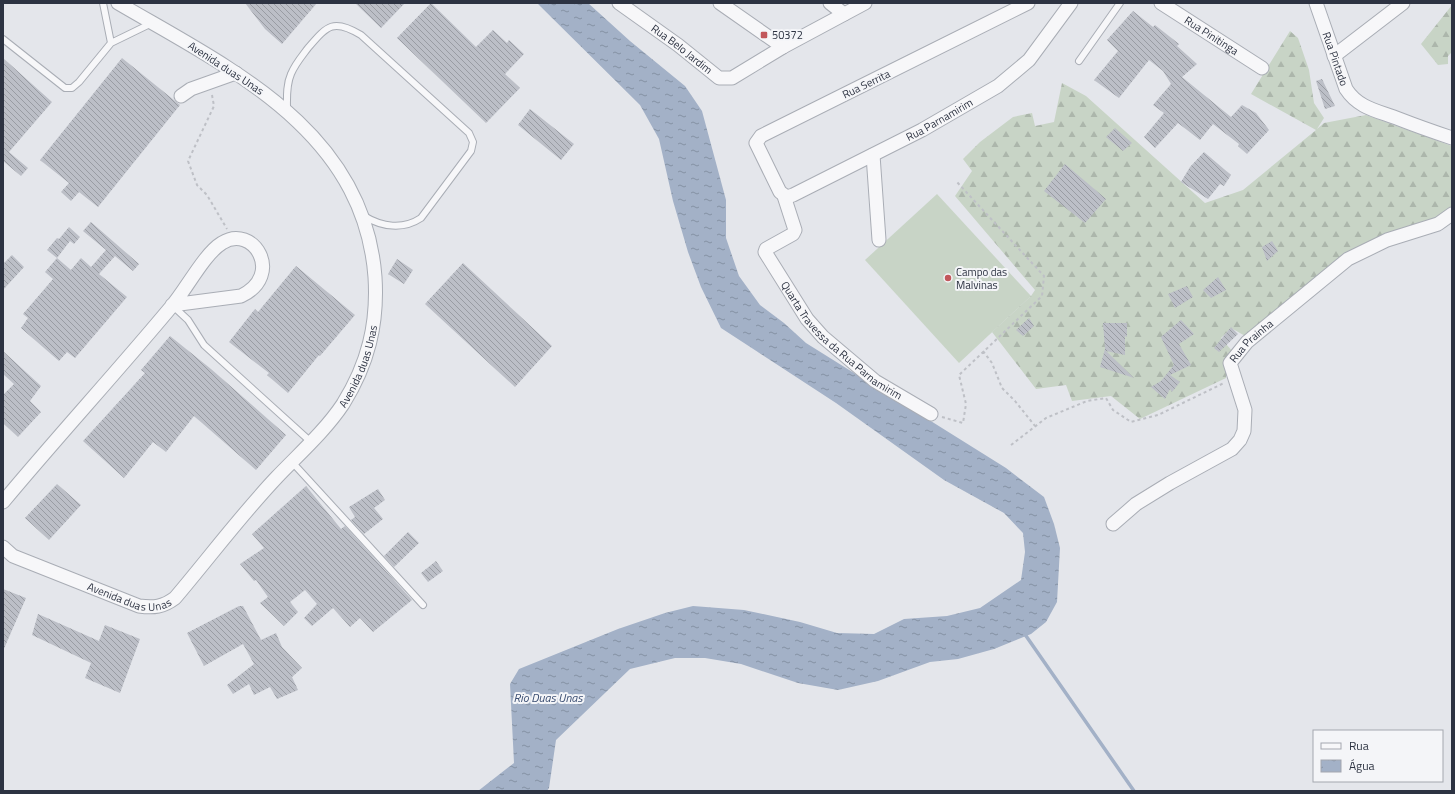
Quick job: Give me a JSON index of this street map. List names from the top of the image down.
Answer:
{
  "streets": {
    "street": [
      "Rua Pinitinga",
      "Rua Belo Jardim",
      "Rua Pintado",
      "Avenida duas Unas",
      "Rua Serrita",
      "Rua Parnamirim",
      "Quarta Travessa da Rua Parnamirim",
      "Rua Prainha"
    ]
  },
  "crossings": [
    ["Rua Serrita", "Rua Parnamirim"],
    ["Rua Serrita", "Quarta Travessa da Rua Parnamirim"],
    ["Rua Parnamirim", "Quarta Travessa da Rua Parnamirim"]
  ],
  "water": ["Rio Duas Unas"],
  "places": {
    "transit": ["50372"],
    "other": ["Campo das Malvinas"]
  },
  "legend": ["Rua", "Água"]
}
